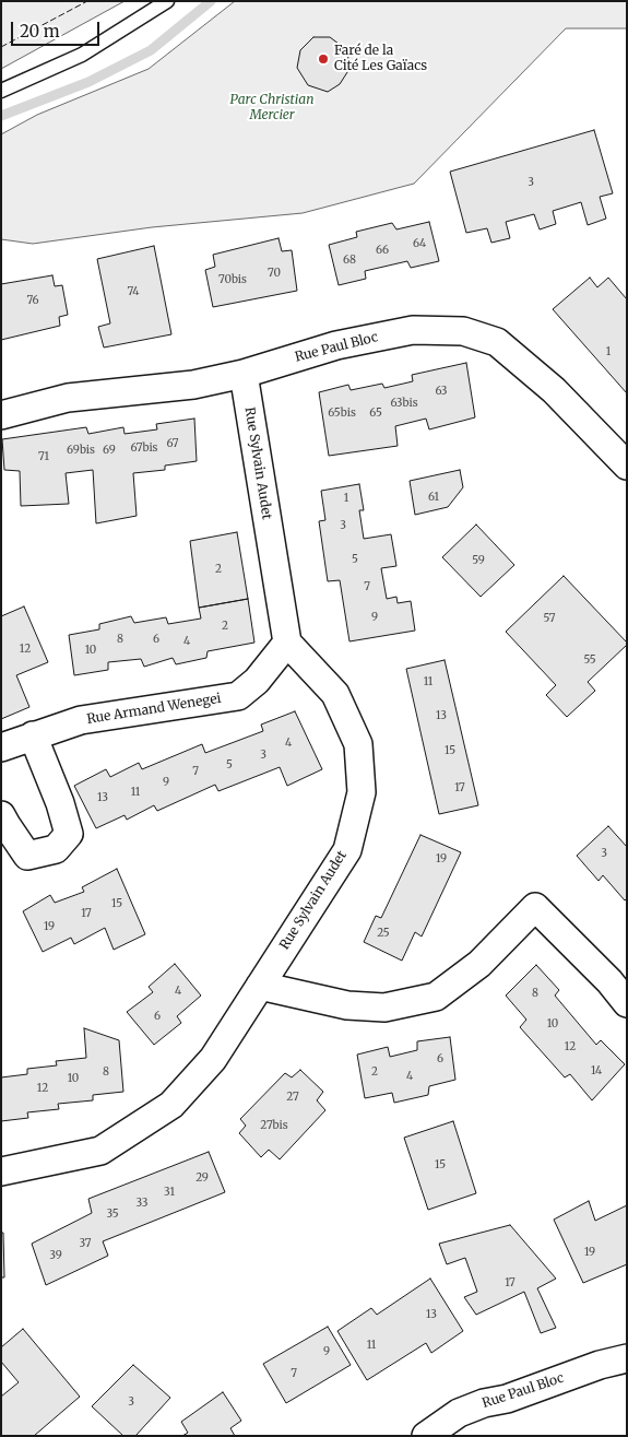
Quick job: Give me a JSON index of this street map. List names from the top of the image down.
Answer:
{
  "streets": {
    "street": ["Rue Paul Bloc", "Rue Sylvain Audet", "Rue Armand Wenegei"]
  },
  "crossings": [
    ["Rue Paul Bloc", "Rue Sylvain Audet"],
    ["Rue Sylvain Audet", "Rue Armand Wenegei"]
  ],
  "parks": ["Parc Christian Mercier"],
  "places": ["Faré de la Cité Les Gaïacs"],
  "house_numbers": [
    "3",
    "64",
    "66",
    "68",
    "70",
    "70bis",
    "74",
    "76",
    "1",
    "63",
    "63bis",
    "65bis",
    "65",
    "67",
    "67bis",
    "69bis",
    "69",
    "71",
    "61",
    "1",
    "3",
    "5",
    "59",
    "2",
    "7",
    "9",
    "57",
    "2",
    "8",
    "6",
    "4",
    "12",
    "10",
    "55",
    "11",
    "13",
    "4",
    "15",
    "3",
    "5",
    "7",
    "9",
    "17",
    "11",
    "13",
    "3",
    "19",
    "15",
    "17",
    "19",
    "25",
    "4",
    "8",
    "6",
    "10",
    "12",
    "6",
    "14",
    "8",
    "2",
    "4",
    "10",
    "12",
    "27",
    "27bis",
    "15",
    "29",
    "31",
    "33",
    "35",
    "37",
    "19",
    "39",
    "17",
    "13",
    "11",
    "9",
    "7",
    "3"
  ],
  "scale_bar": "20 m"
}
